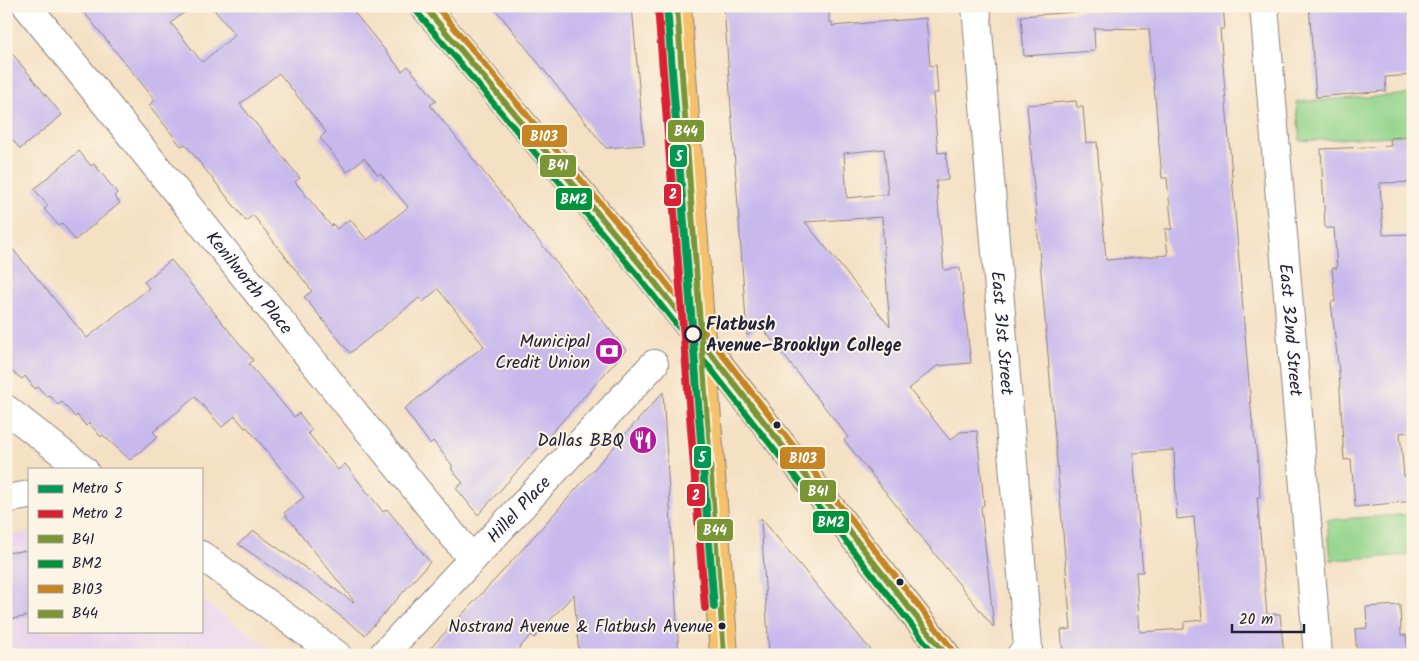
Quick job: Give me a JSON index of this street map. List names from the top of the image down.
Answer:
{
  "streets": {
    "street": [
      "Kenilworth Place",
      "East 32nd Street",
      "East 31st Street",
      "Hillel Place"
    ]
  },
  "crossings": [
    ["Kenilworth Place", "Hillel Place"]
  ],
  "places": {
    "other": ["Flatbush Avenue–Brooklyn College", "Nostrand Avenue & Flatbush Avenue"],
    "bank": ["Municipal Credit Union"],
    "restaurant": ["Dallas BBQ"]
  },
  "lines": [
    "metro line 5",
    "transit line B41",
    "transit line B103",
    "transit line B44",
    "metro line 2",
    "transit line BM2"
  ],
  "legend": [
    "Metro 5",
    "Metro 2",
    "B41",
    "BM2",
    "B103",
    "B44"
  ],
  "scale_bar": "20 m"
}
